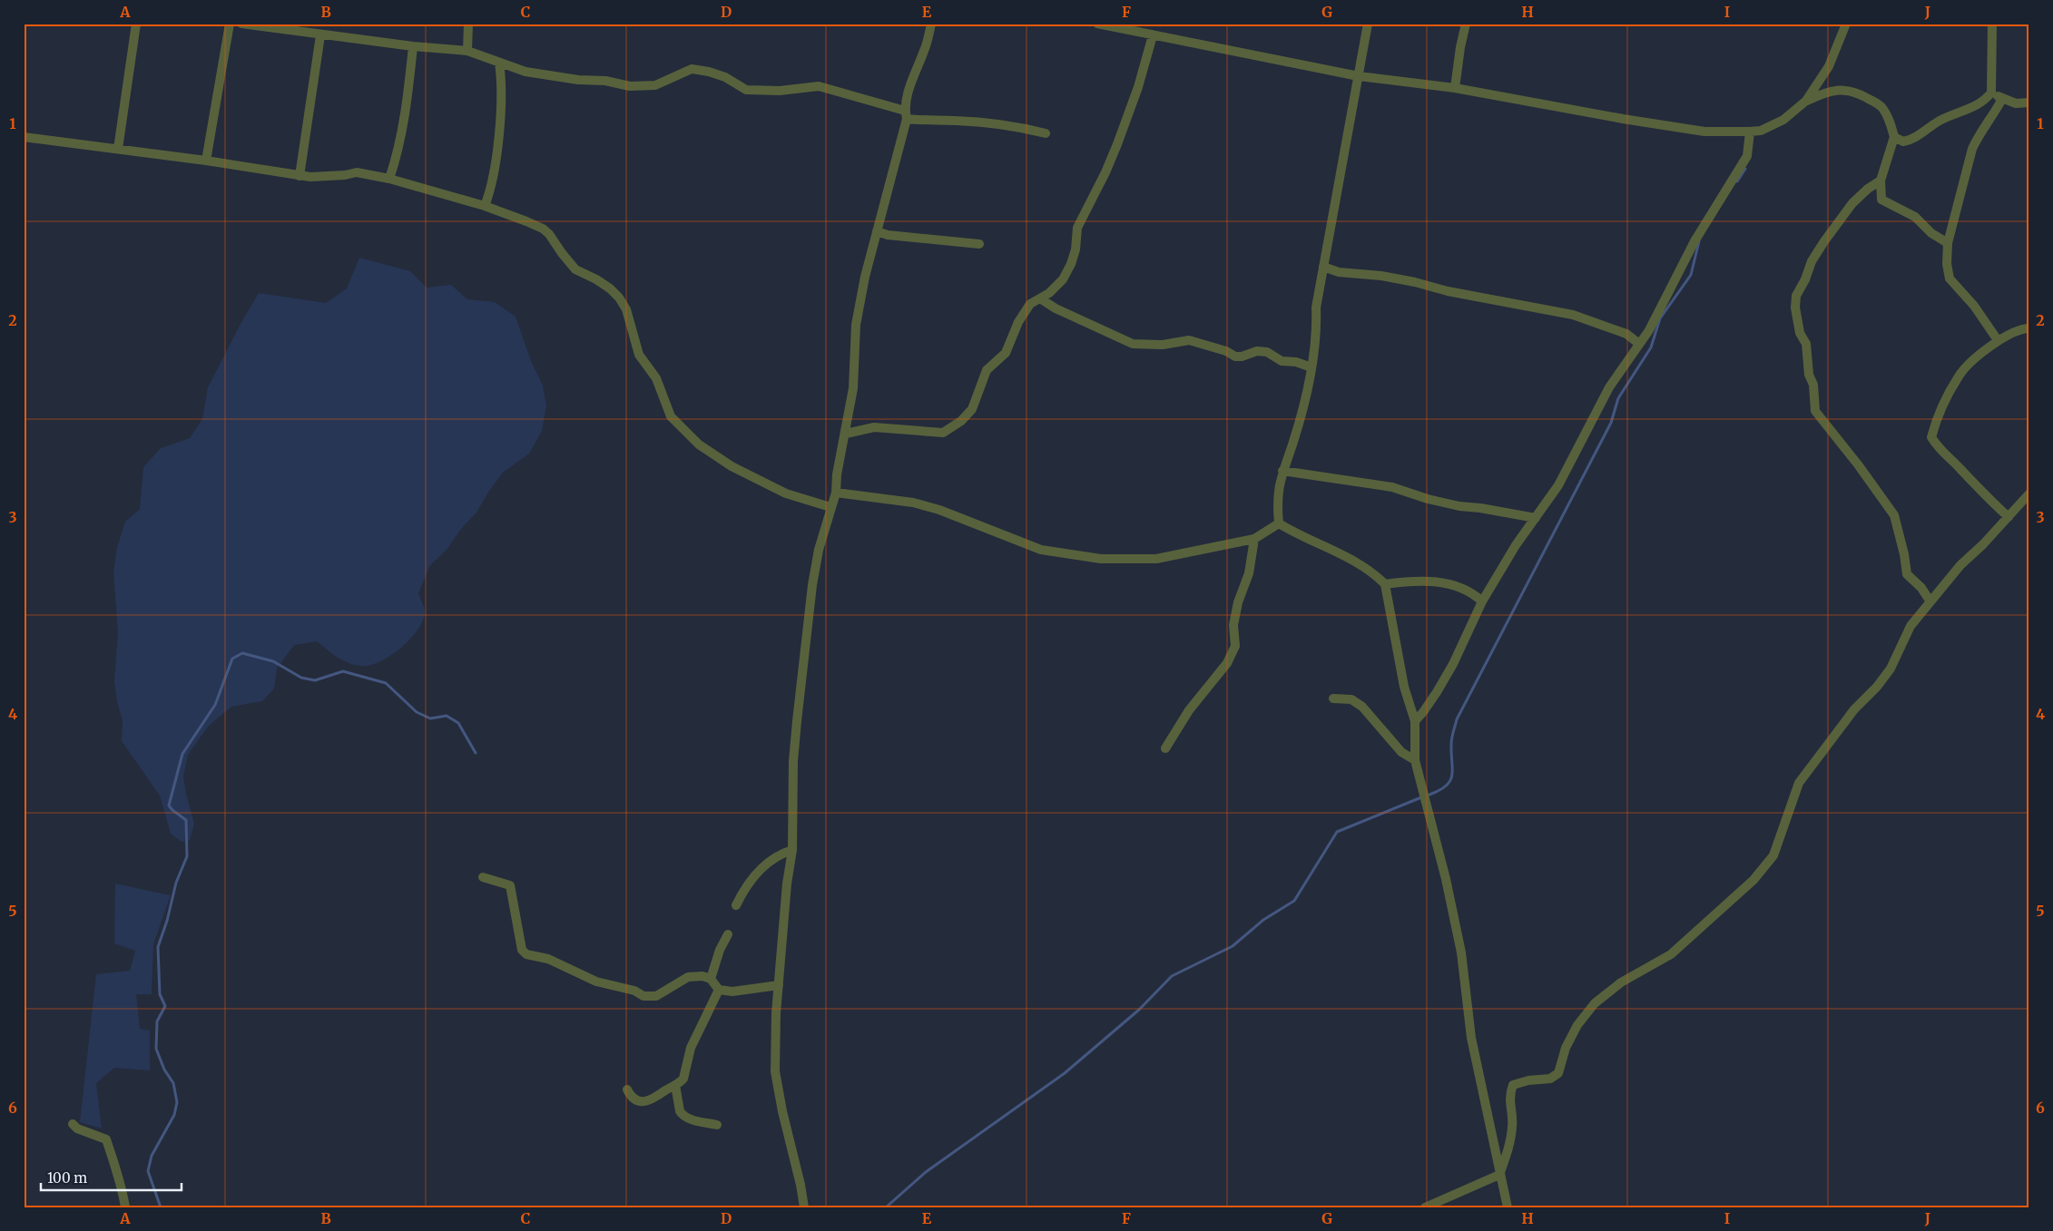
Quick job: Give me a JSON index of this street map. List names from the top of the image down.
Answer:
{
  "scale_bar": "100 m",
  "grid": {
    "columns": [
      "A",
      "B",
      "C",
      "D",
      "E",
      "F",
      "G",
      "H",
      "I",
      "J"
    ],
    "rows": [
      "1",
      "2",
      "3",
      "4",
      "5",
      "6"
    ]
  }
}
